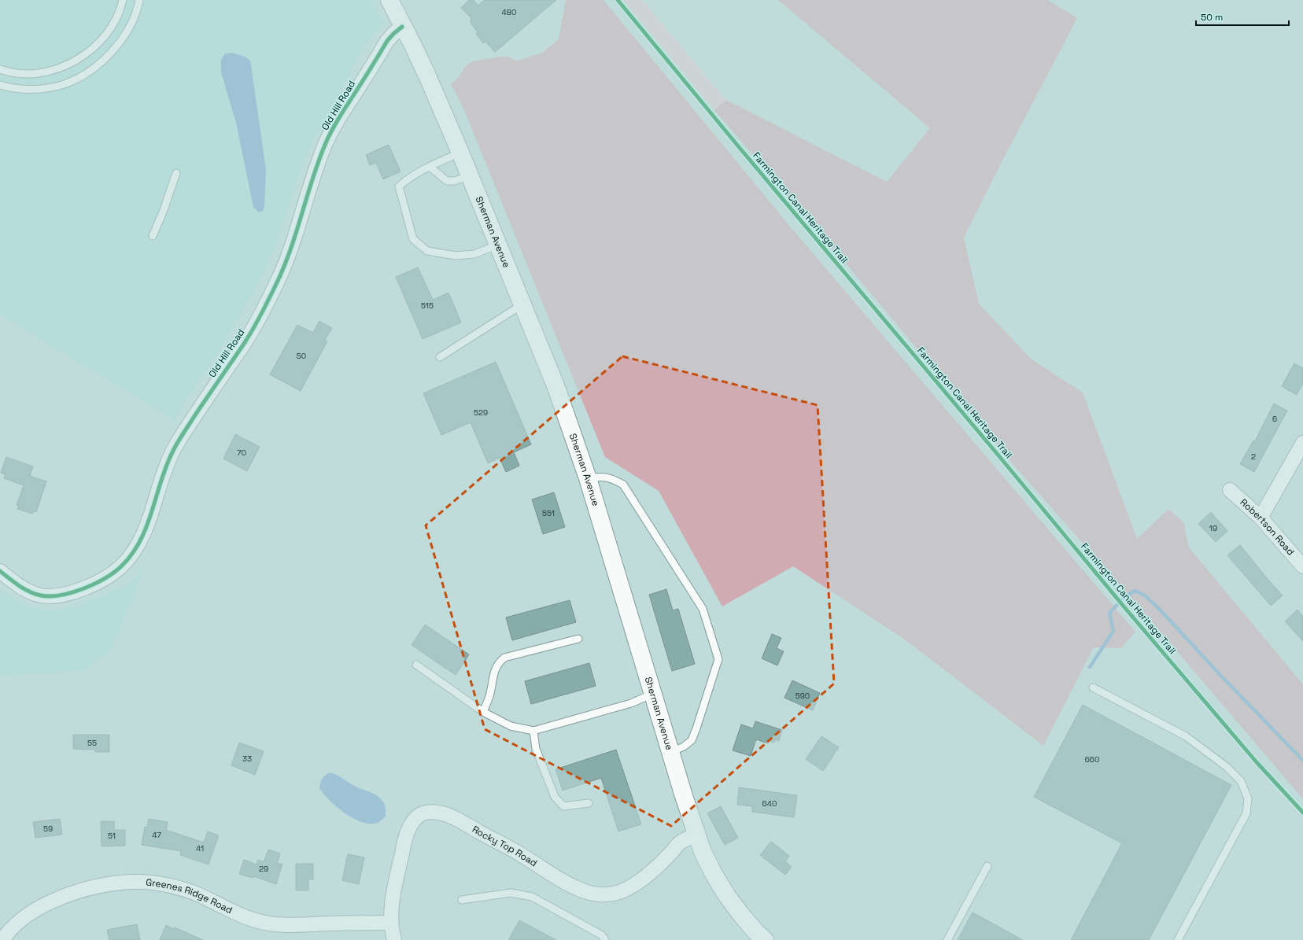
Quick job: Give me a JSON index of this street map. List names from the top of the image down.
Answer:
{
  "streets": {
    "main road": ["Sherman Avenue"],
    "street": [
      "Old Hill Road",
      "Robertson Road",
      "Rocky Top Road",
      "Greenes Ridge Road"
    ],
    "cycle path": ["Farmington Canal Heritage Trail"]
  },
  "crossings": [
    ["Old Hill Road", "Sherman Avenue"],
    ["Sherman Avenue", "Rocky Top Road"],
    ["Rocky Top Road", "Greenes Ridge Road"]
  ],
  "house_numbers": [
    "480",
    "515",
    "50",
    "529",
    "6",
    "70",
    "2",
    "551",
    "19",
    "590",
    "55",
    "33",
    "660",
    "640",
    "59",
    "47",
    "51",
    "41",
    "29"
  ],
  "scale_bar": "50 m"
}
